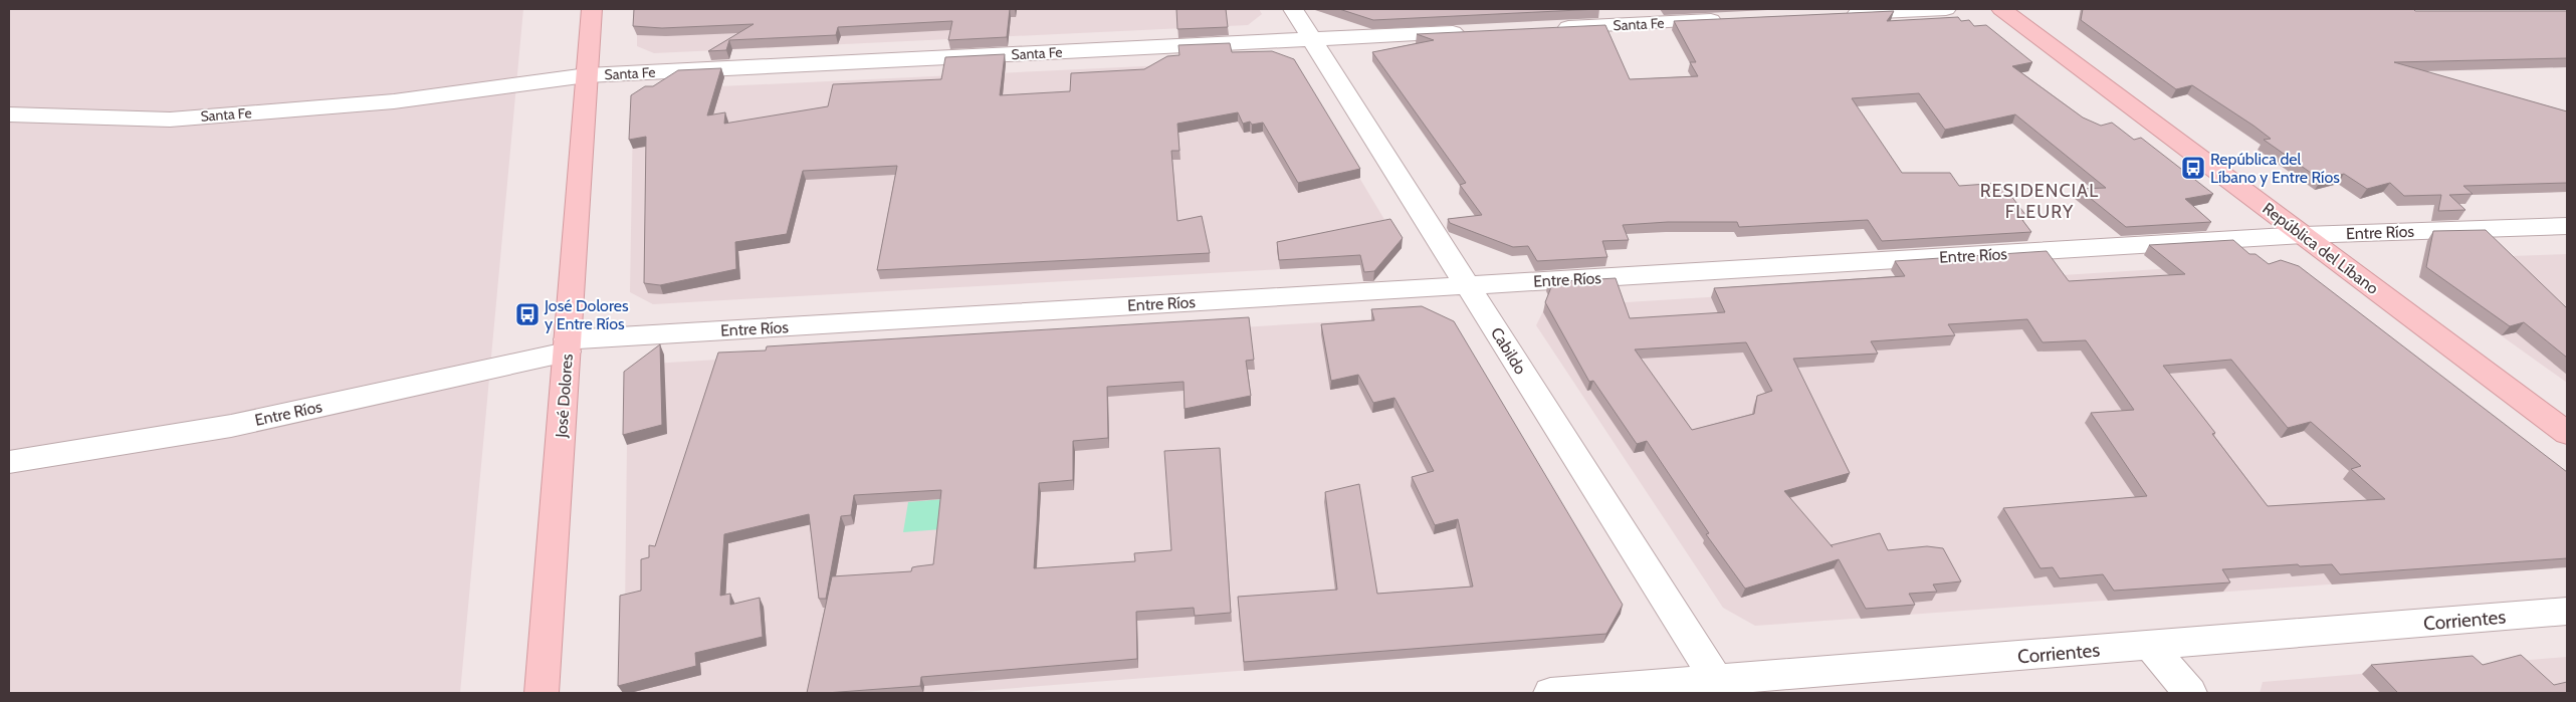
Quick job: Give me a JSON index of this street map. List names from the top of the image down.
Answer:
{
  "streets": {
    "street": [
      "Santa Fe",
      "Entre Ríos",
      "República del Líbano",
      "Cabildo",
      "José Dolores",
      "Corrientes"
    ]
  },
  "crossings": [
    ["Santa Fe", "Cabildo"],
    ["Santa Fe", "José Dolores"],
    ["Entre Ríos", "República del Líbano"],
    ["Entre Ríos", "Cabildo"],
    ["Entre Ríos", "José Dolores"],
    ["Cabildo", "Corrientes"]
  ],
  "districts": ["RESIDENCIAL FLEURY"],
  "places": {
    "bus stop": ["República del Líbano y Entre Ríos", "José Dolores y Entre Ríos"]
  }
}
